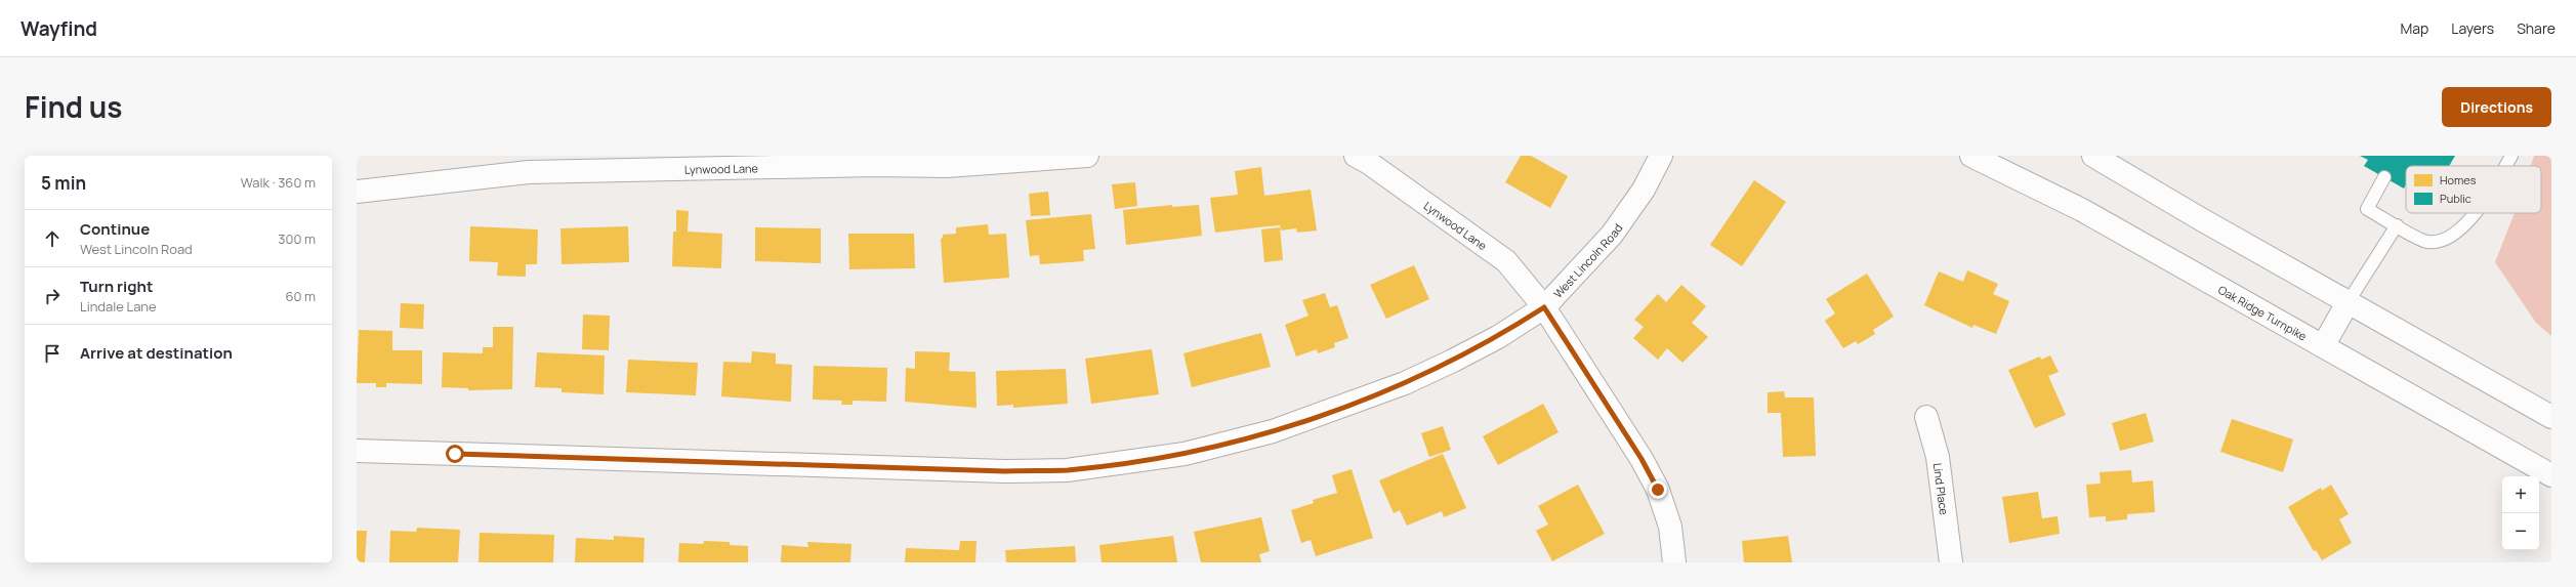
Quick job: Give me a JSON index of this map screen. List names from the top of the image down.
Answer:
{
  "streets": {
    "main road": [
      "Lynwood Lane",
      "West Lincoln Road",
      "Oak Ridge Turnpike",
      "Lind Place"
    ]
  },
  "crossings": [
    ["Lynwood Lane", "West Lincoln Road"]
  ],
  "legend": ["Homes", "Public"],
  "page": {
    "header": "Wayfind",
    "nav": ["Map", "Layers", "Share"],
    "title": "Find us",
    "buttons": "Directions",
    "heading": ["5 min", "Walk · 360 m"],
    "list": [
      ["Continue", "West Lincoln Road", "300 m"],
      ["Turn right", "Lindale Lane", "60 m"],
      "Arrive at destination"
    ],
    "map_buttons": ["+", "−"]
  }
}
